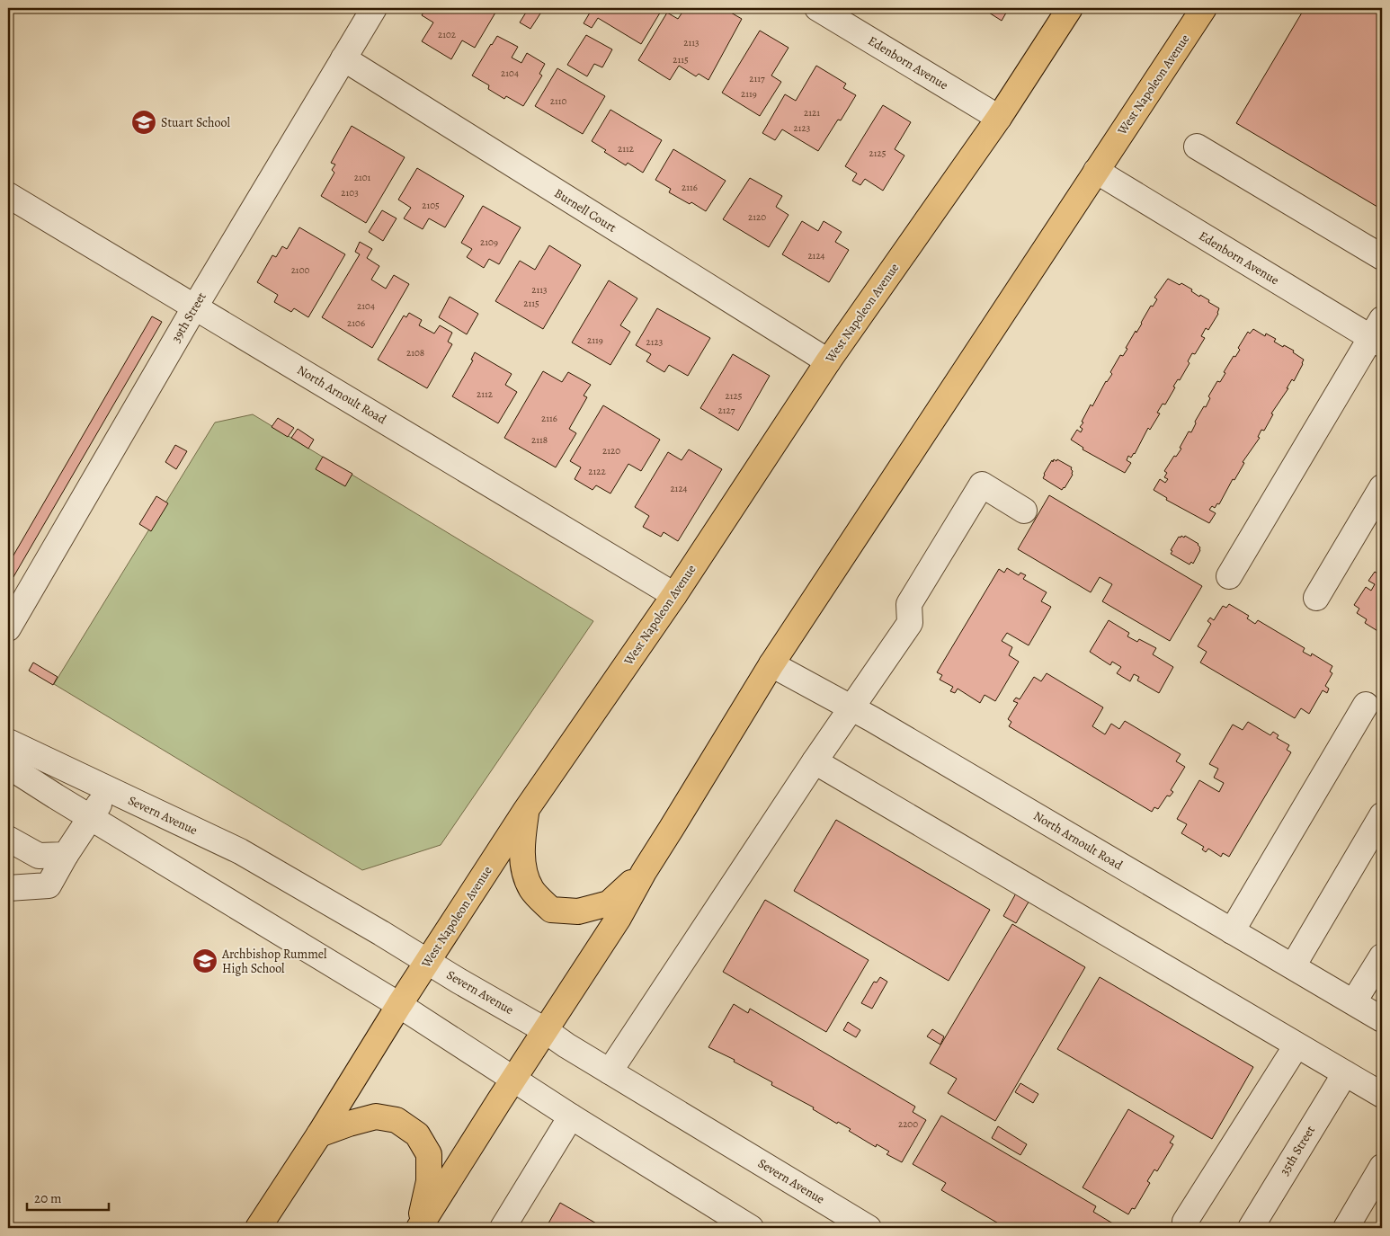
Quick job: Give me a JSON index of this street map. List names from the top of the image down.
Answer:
{
  "streets": {
    "main road": ["West Napoleon Avenue"],
    "street": [
      "Edenborn Avenue",
      "Burnell Court",
      "39th Street",
      "North Arnoult Road",
      "Severn Avenue",
      "35th Street"
    ]
  },
  "crossings": [
    ["Edenborn Avenue", "West Napoleon Avenue"],
    ["West Napoleon Avenue", "Burnell Court"],
    ["West Napoleon Avenue", "North Arnoult Road"],
    ["West Napoleon Avenue", "Severn Avenue"],
    ["Burnell Court", "39th Street"],
    ["39th Street", "North Arnoult Road"]
  ],
  "places": {
    "school or university": ["Stuart School", "Archbishop Rummel High School"]
  },
  "house_numbers": [
    "2102",
    "2113",
    "2115",
    "2104",
    "2117",
    "2119",
    "2110",
    "2121",
    "2123",
    "2112",
    "2125",
    "2101",
    "2116",
    "2103",
    "2105",
    "2120",
    "2109",
    "2124",
    "2100",
    "2113",
    "2115",
    "2104",
    "2106",
    "2119",
    "2123",
    "2108",
    "2112",
    "2125",
    "2127",
    "2116",
    "2118",
    "2120",
    "2122",
    "2124",
    "2200"
  ],
  "scale_bar": "20 m"
}
